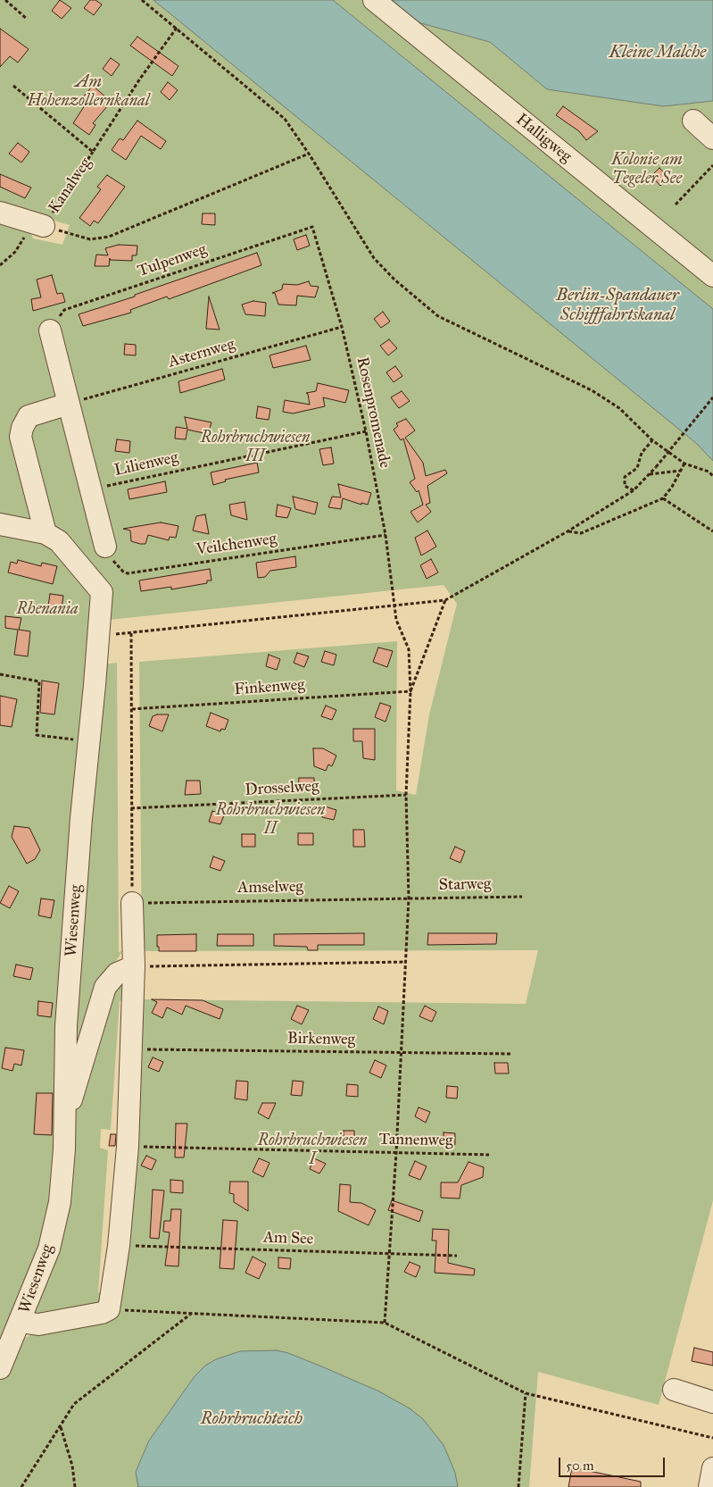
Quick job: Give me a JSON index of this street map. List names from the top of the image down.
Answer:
{
  "streets": {
    "lane": ["Halligweg", "Kanalweg", "Wiesenweg"],
    "path": [
      "Tulpenweg",
      "Asternweg",
      "Rosenpromenade",
      "Lilienweg",
      "Veilchenweg",
      "Finkenweg",
      "Drosselweg",
      "Starweg",
      "Amselweg",
      "Birkenweg",
      "Tannenweg",
      "Am See"
    ]
  },
  "crossings": [
    ["Tulpenweg", "Rosenpromenade"],
    ["Asternweg", "Rosenpromenade"],
    ["Rosenpromenade", "Lilienweg"],
    ["Rosenpromenade", "Veilchenweg"],
    ["Rosenpromenade", "Finkenweg"],
    ["Starweg", "Amselweg"]
  ],
  "water": ["Kleine Malche", "Berlin-Spandauer Schifffahrtskanal", "Rohrbruchteich"],
  "parks": [
    "Am Hohenzollernkanal",
    "Kolonie am Tegeler See",
    "Rohrbruchwiesen III",
    "Rhenania",
    "Rohrbruchwiesen II",
    "Rohrbruchwiesen I"
  ],
  "scale_bar": "50 m"
}
